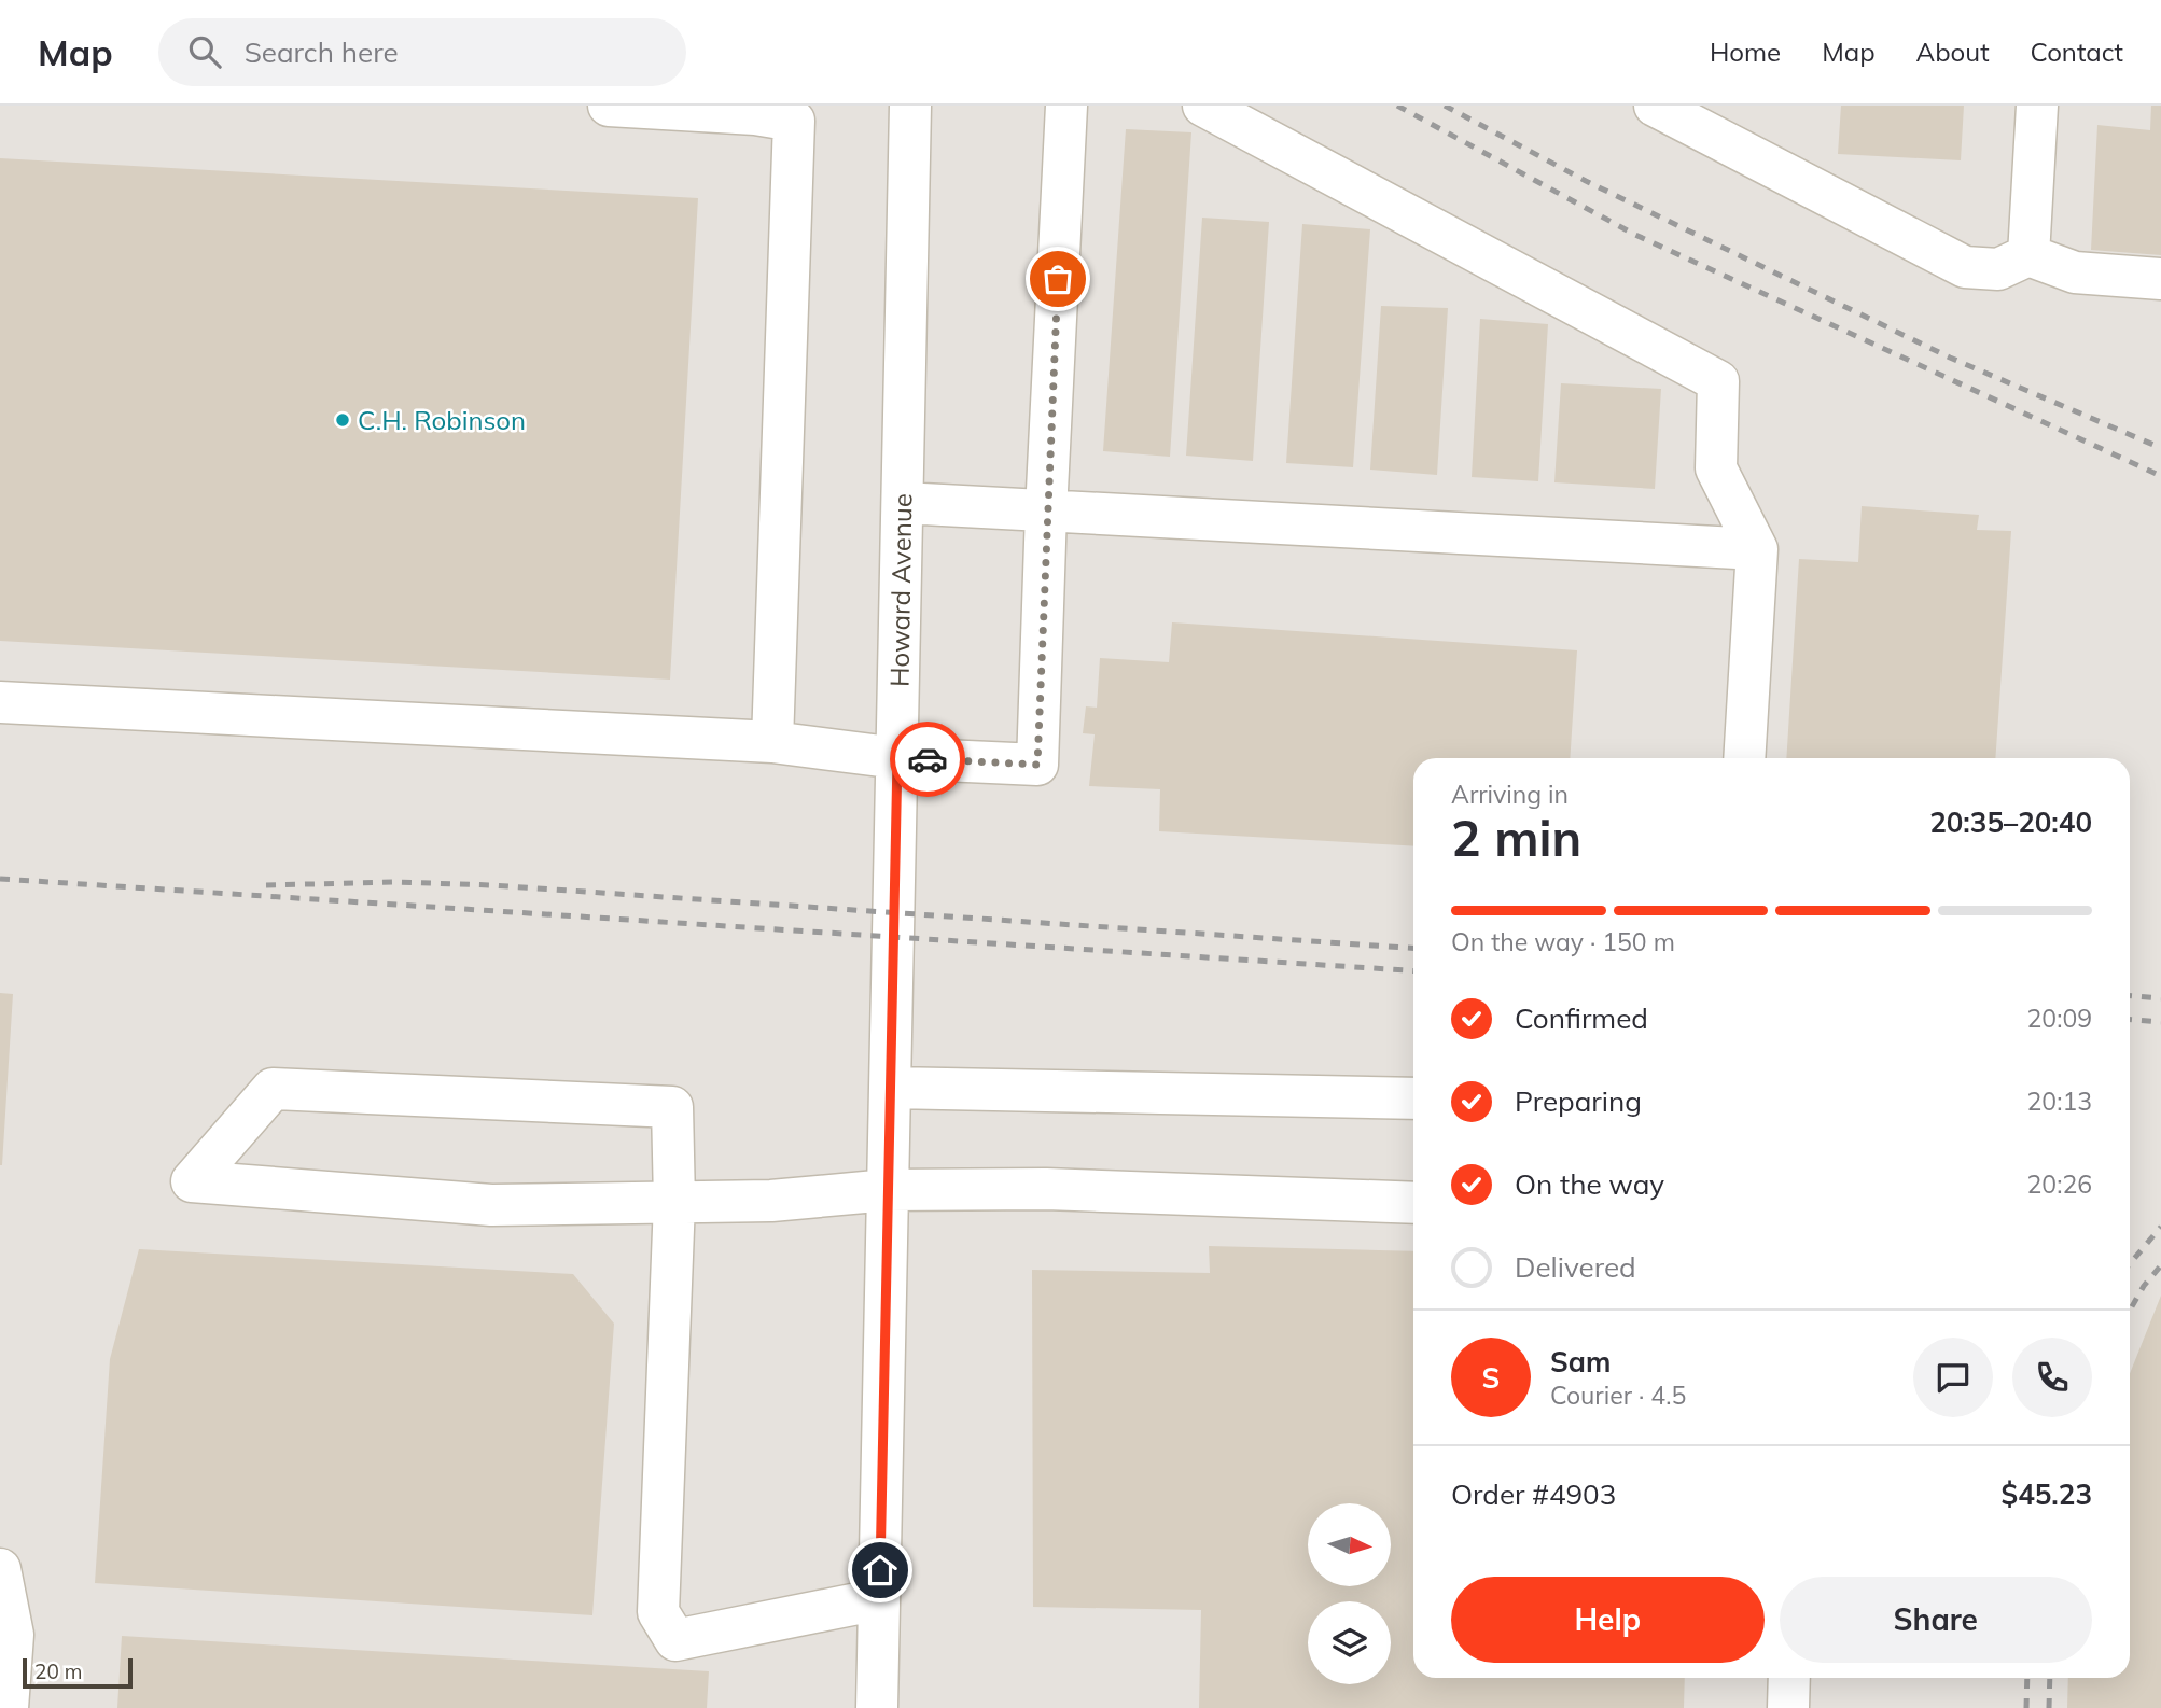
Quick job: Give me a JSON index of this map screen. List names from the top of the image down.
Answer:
{
  "streets": {
    "street": ["Howard Avenue"]
  },
  "places": ["C.H. Robinson"],
  "scale_bar": "20 m",
  "north": "right",
  "page": {
    "header": "Map",
    "search": "Search here",
    "nav": [
      "Home",
      "Map",
      "About",
      "Contact"
    ],
    "heading": ["2 min", "Arriving in", "20:35–20:40"],
    "panel": [
      "Sam",
      "Courier · 4.5",
      "Order #4903",
      "$45.23"
    ],
    "bar": "On the way · 150 m",
    "list": [
      ["Confirmed", "20:09"],
      ["Preparing", "20:13"],
      ["On the way", "20:26"],
      "Delivered"
    ],
    "round": "S",
    "buttons": ["Help", "Share"],
    "scale": "20 m"
  }
}
